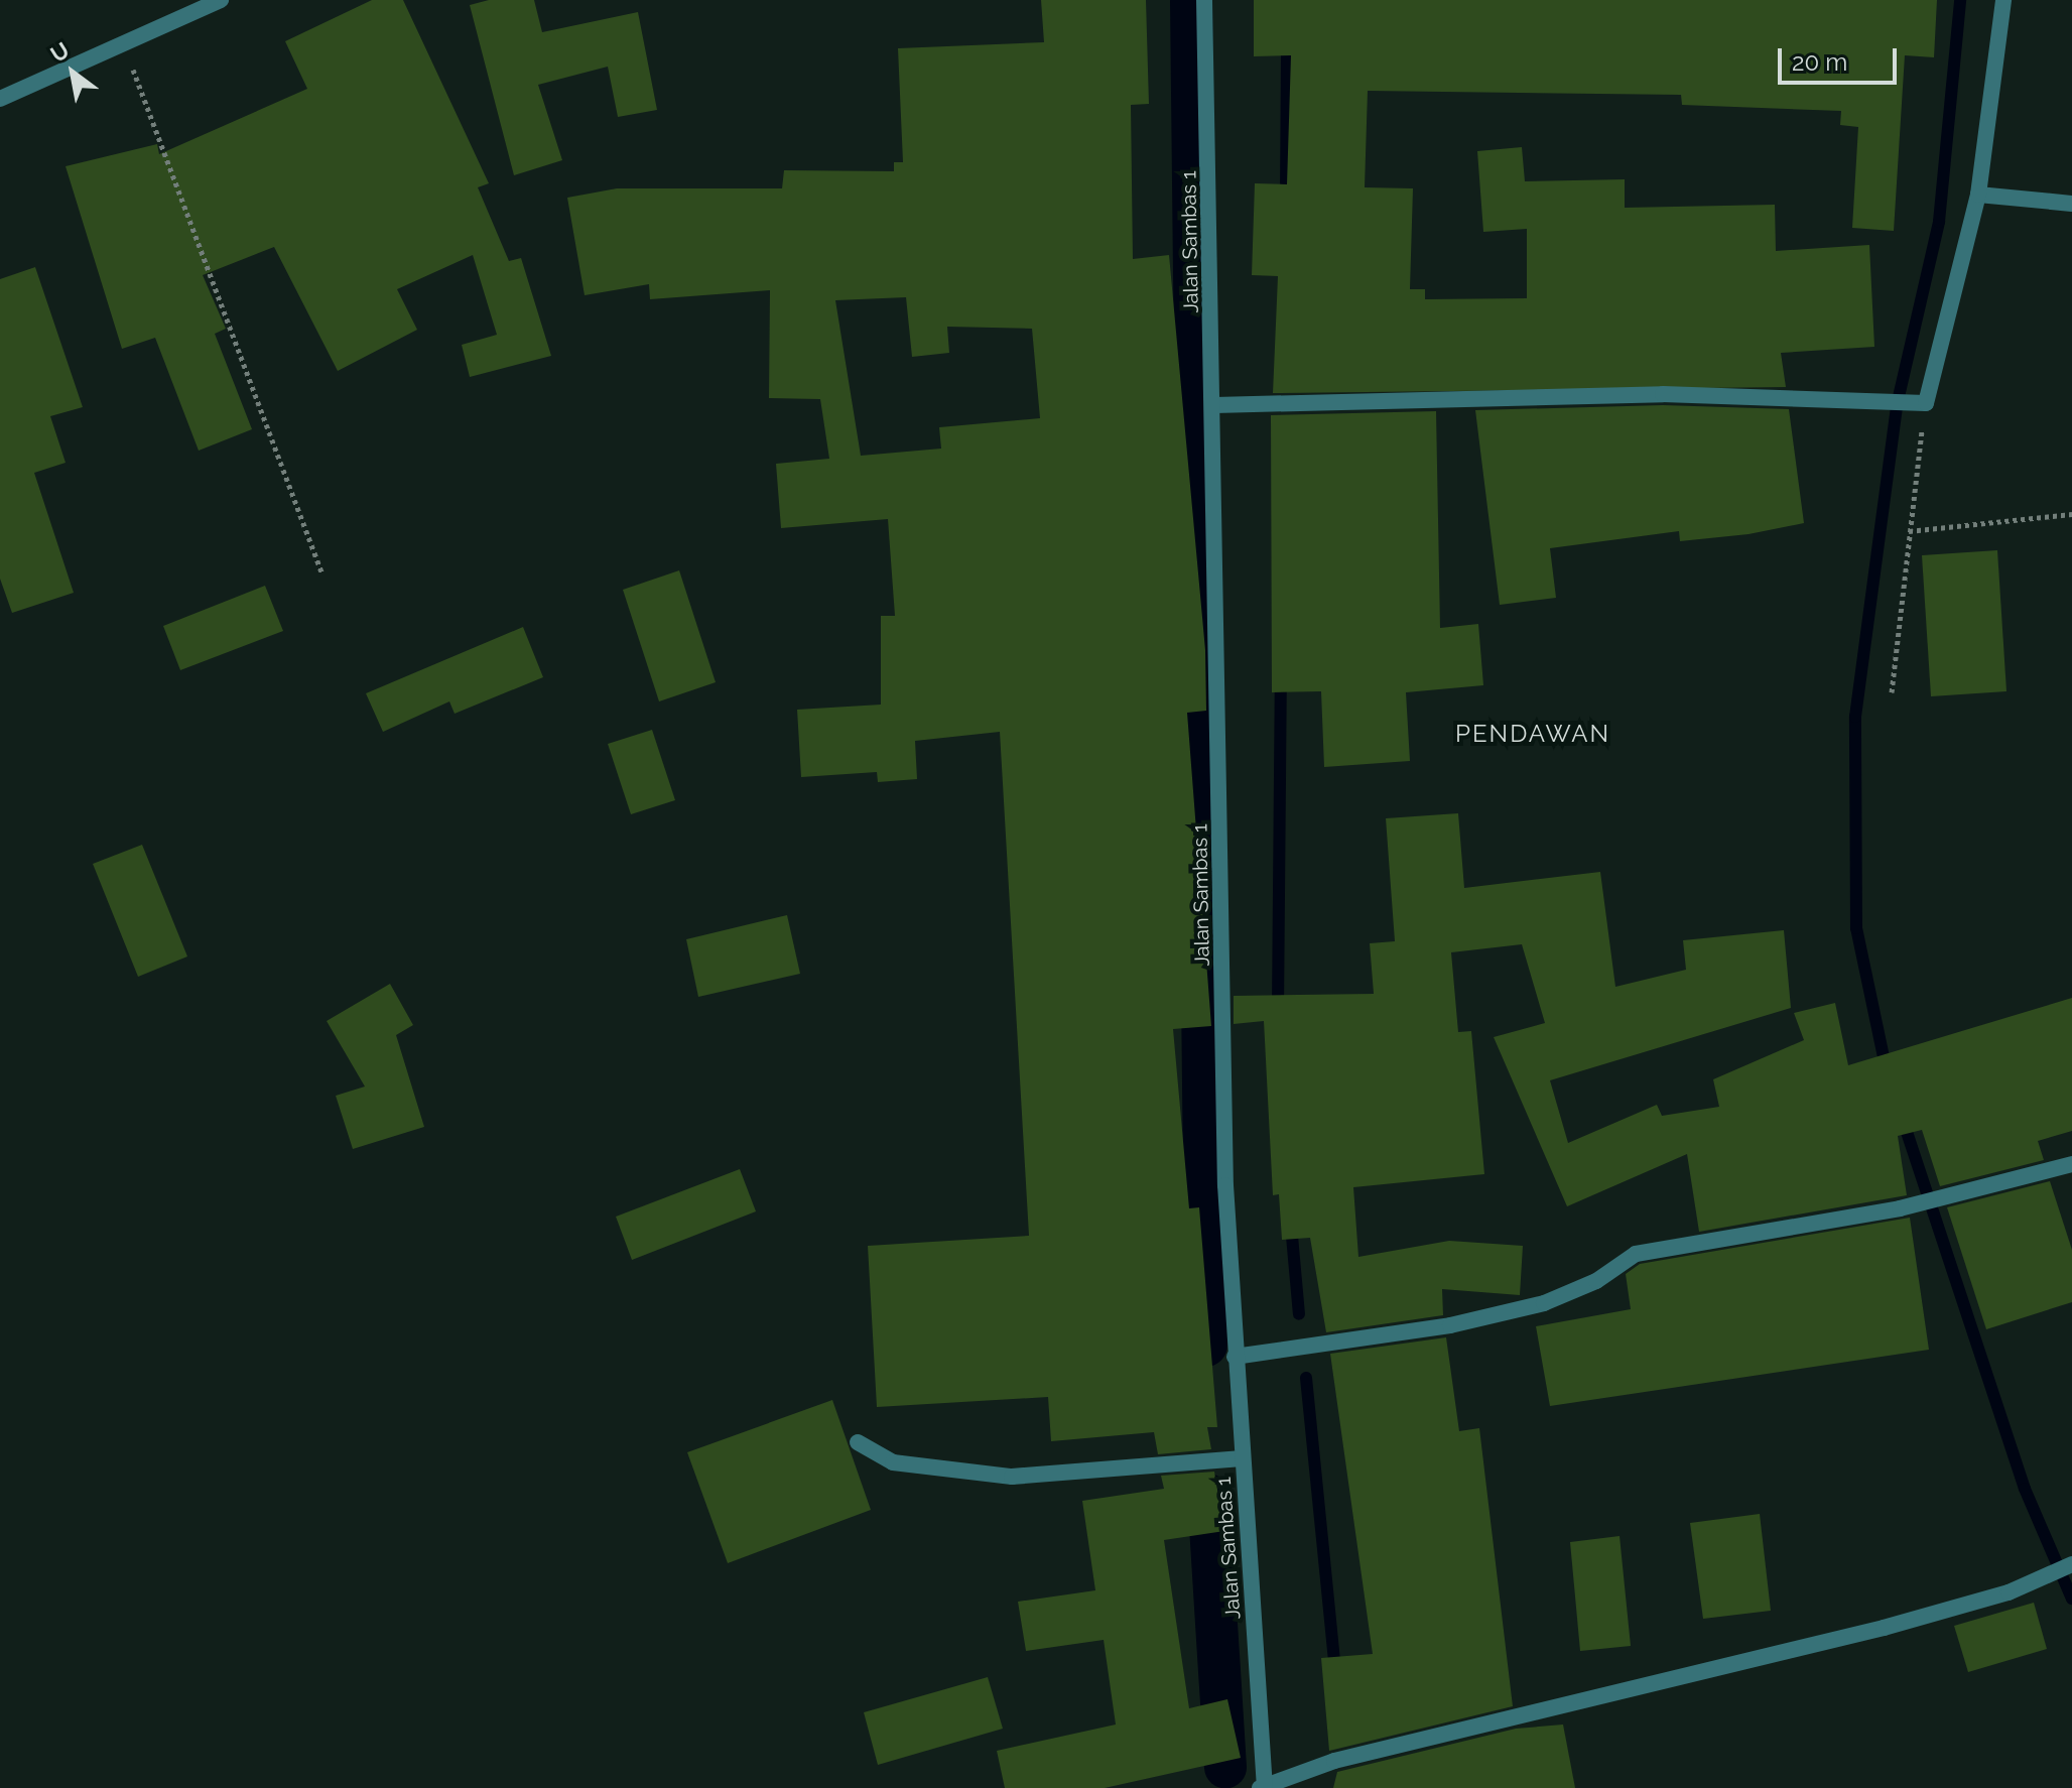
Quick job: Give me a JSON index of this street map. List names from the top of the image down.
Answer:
{
  "streets": {
    "street": ["Jalan Sambas 1"]
  },
  "districts": ["PENDAWAN"],
  "scale_bar": "20 m",
  "north": "top left"
}
